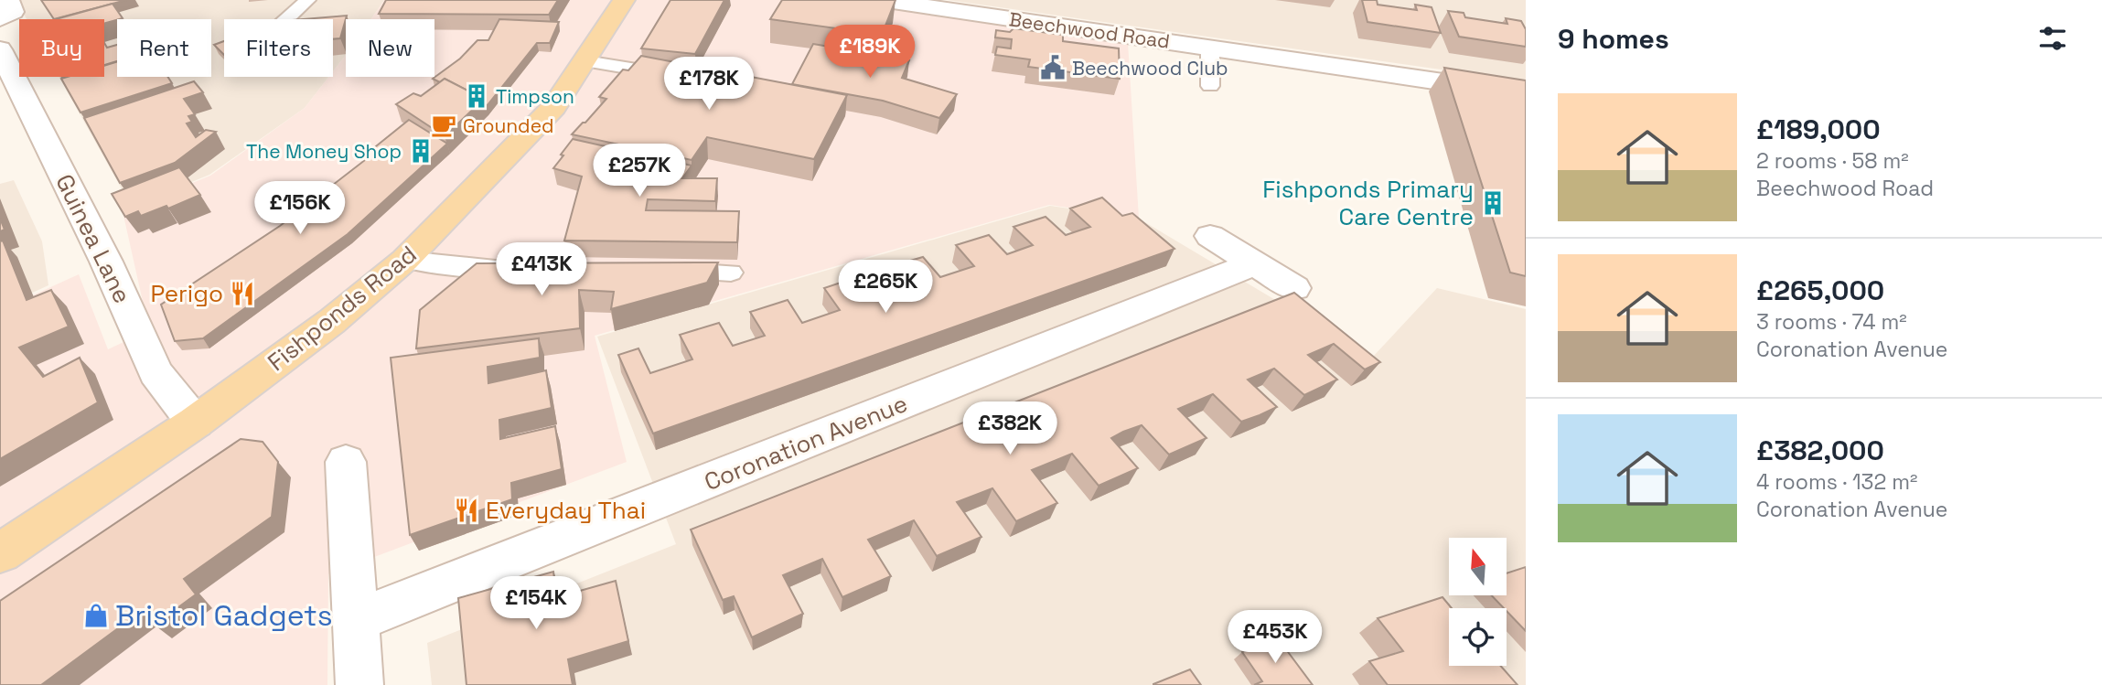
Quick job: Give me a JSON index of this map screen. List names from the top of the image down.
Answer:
{
  "streets": {
    "main road": ["Fishponds Road"],
    "street": ["Beechwood Road", "Guinea Lane", "Coronation Avenue"]
  },
  "crossings": [
    ["Guinea Lane", "Fishponds Road"]
  ],
  "places": {
    "public building": ["Beechwood Club"],
    "building": ["Timpson", "The Money Shop", "Fishponds Primary Care Centre"],
    "cafe": ["Grounded"],
    "restaurant": ["Perigo", "Everyday Thai"],
    "shop": ["Bristol Gadgets"]
  },
  "north": "top",
  "page": {
    "heading": "9 homes",
    "chip": [
      "Buy",
      "Rent",
      "Filters",
      "New"
    ],
    "price": [
      "£189K",
      "£178K",
      "£257K",
      "£156K",
      "£413K",
      "£265K",
      "£382K",
      "£154K",
      "£453K"
    ],
    "list": [
      {
        "name": "£189,000",
        "note": "2 rooms · 58 m² · Beechwood Road"
      },
      {
        "name": "£265,000",
        "note": "3 rooms · 74 m² · Coronation Avenue"
      },
      {
        "name": "£382,000",
        "note": "4 rooms · 132 m² · Coronation Avenue"
      }
    ]
  }
}
